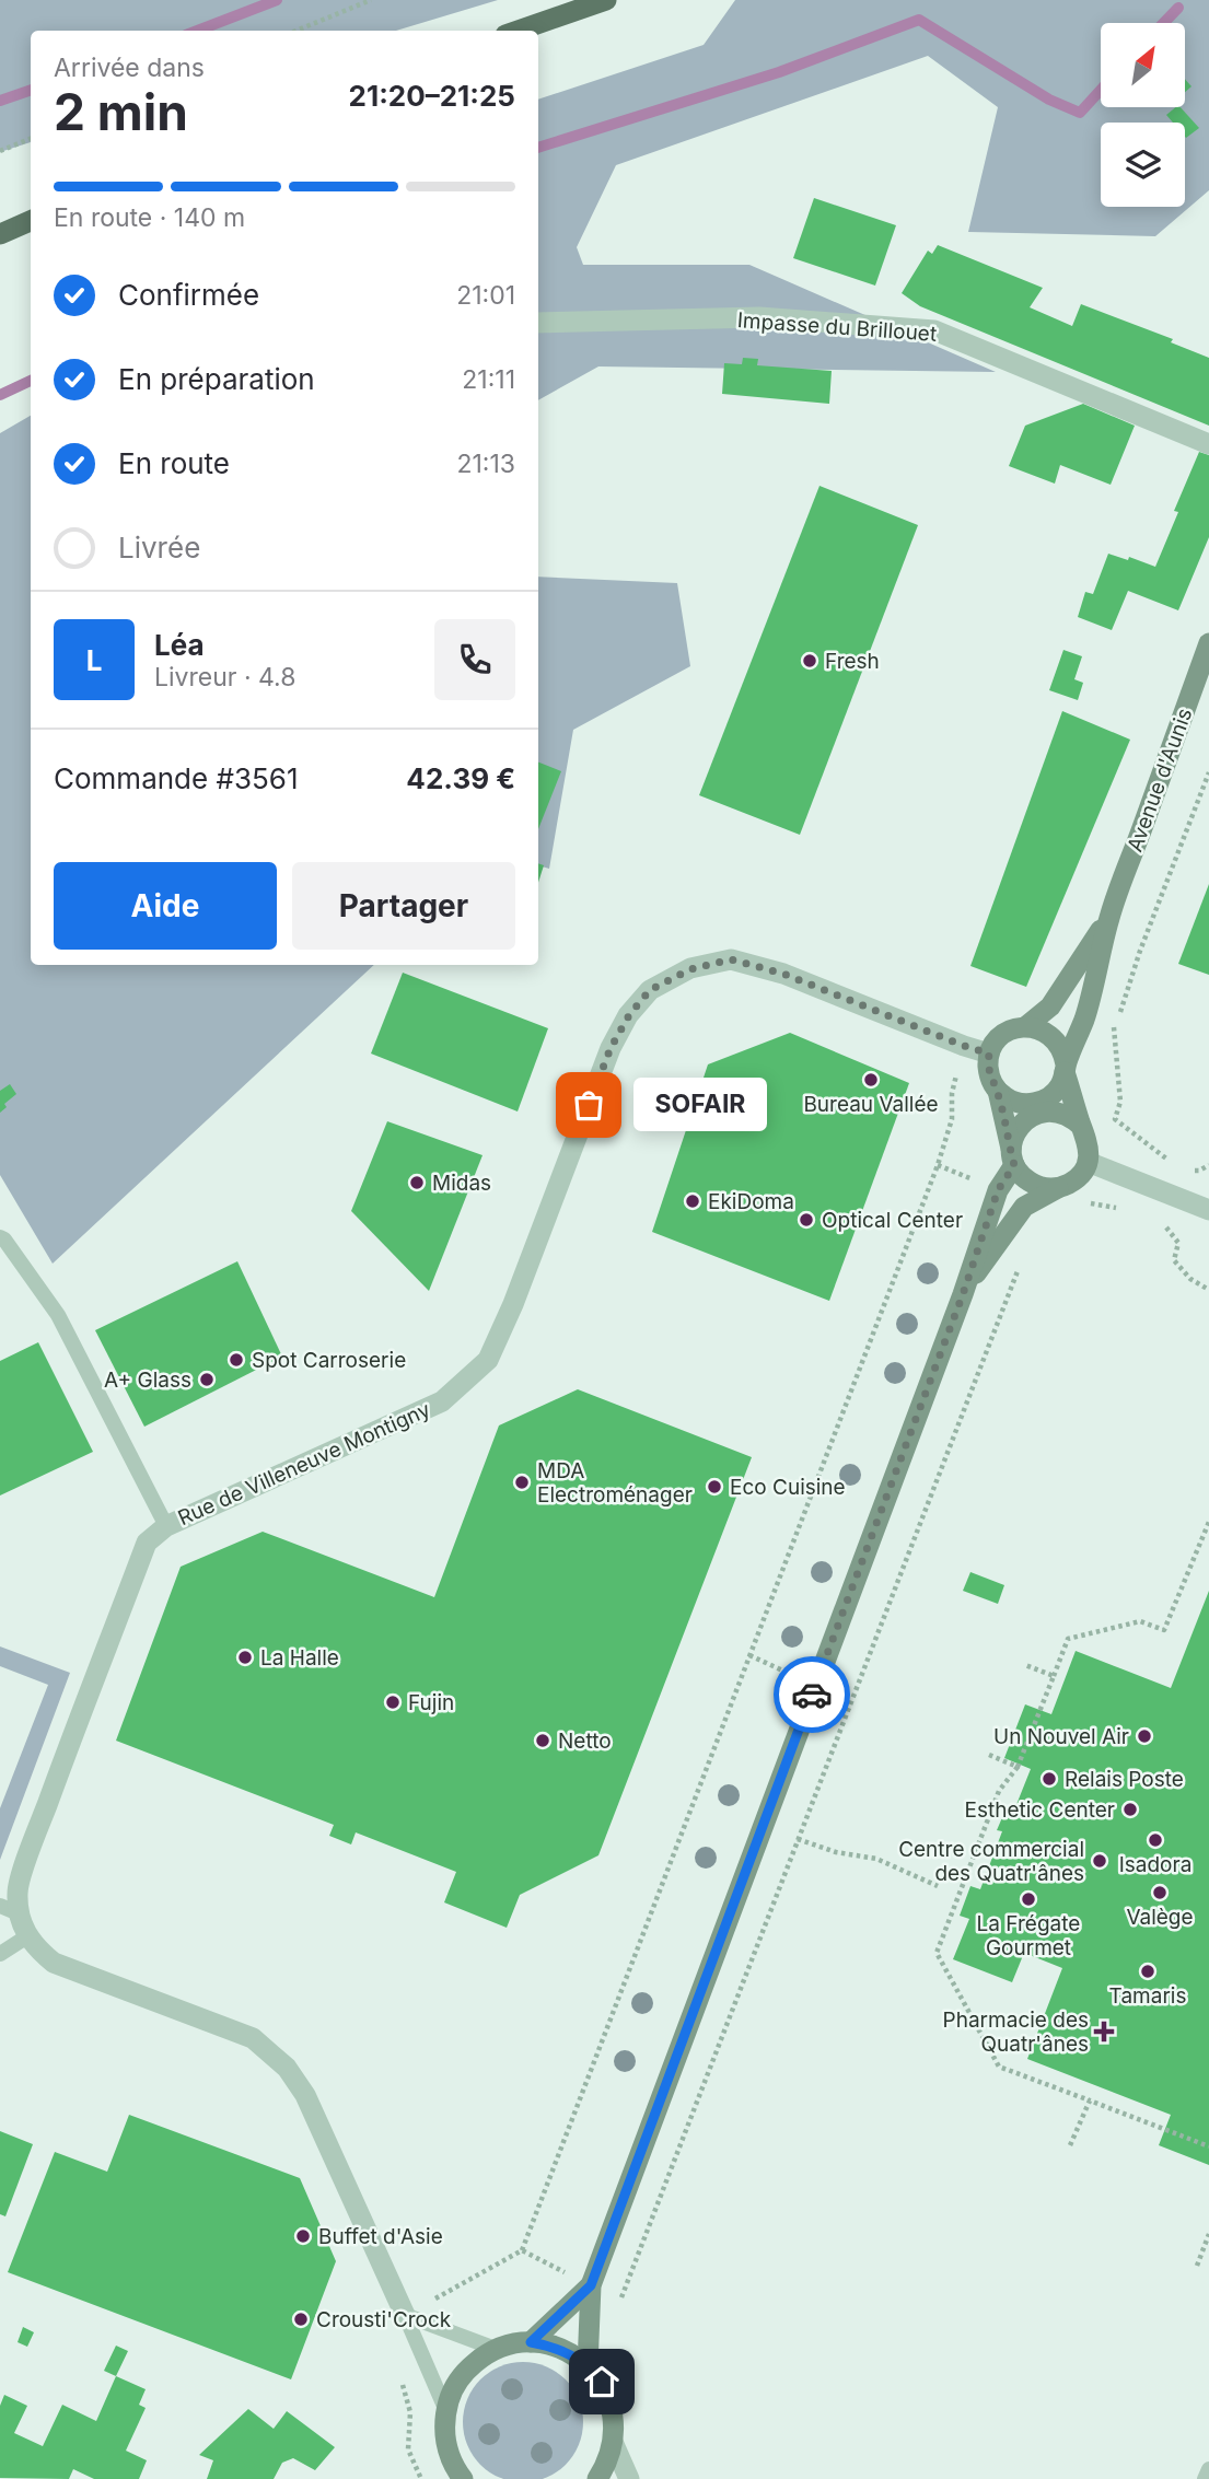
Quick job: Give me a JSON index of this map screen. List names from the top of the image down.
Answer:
{
  "streets": {
    "main road": ["Avenue d'Aunis"],
    "street": ["Impasse du Brillouet", "Rue de Villeneuve Montigny"]
  },
  "crossings": [
    ["Avenue d'Aunis", "Rue de Villeneuve Montigny"]
  ],
  "places": {
    "other": [
      "Fresh",
      "Bureau Vallée",
      "SOFAIR",
      "Midas",
      "EkiDoma",
      "Optical Center",
      "Spot Carroserie",
      "A+ Glass",
      "MDA Electroménager",
      "Eco Cuisine",
      "La Halle",
      "Fujin",
      "Un Nouvel Air",
      "Netto",
      "Relais Poste",
      "Esthetic Center",
      "Isadora",
      "Centre commercial des Quatr'ânes",
      "Valège",
      "La Frégate Gourmet",
      "Tamaris",
      "Buffet d'Asie",
      "Crousti'Crock"
    ],
    "health": ["Pharmacie des Quatr'ânes"]
  },
  "north": "top right",
  "page": {
    "heading": ["2 min", "Arrivée dans", "21:20–21:25"],
    "panel": [
      "Léa",
      "Livreur · 4.8",
      "Commande #3561",
      "42.39 €"
    ],
    "bar": "En route · 140 m",
    "list": [
      ["Confirmée", "21:01"],
      ["En préparation", "21:11"],
      ["En route", "21:13"],
      "Livrée"
    ],
    "round": "L",
    "buttons": ["Aide", "Partager"],
    "bubble": "SOFAIR"
  }
}
